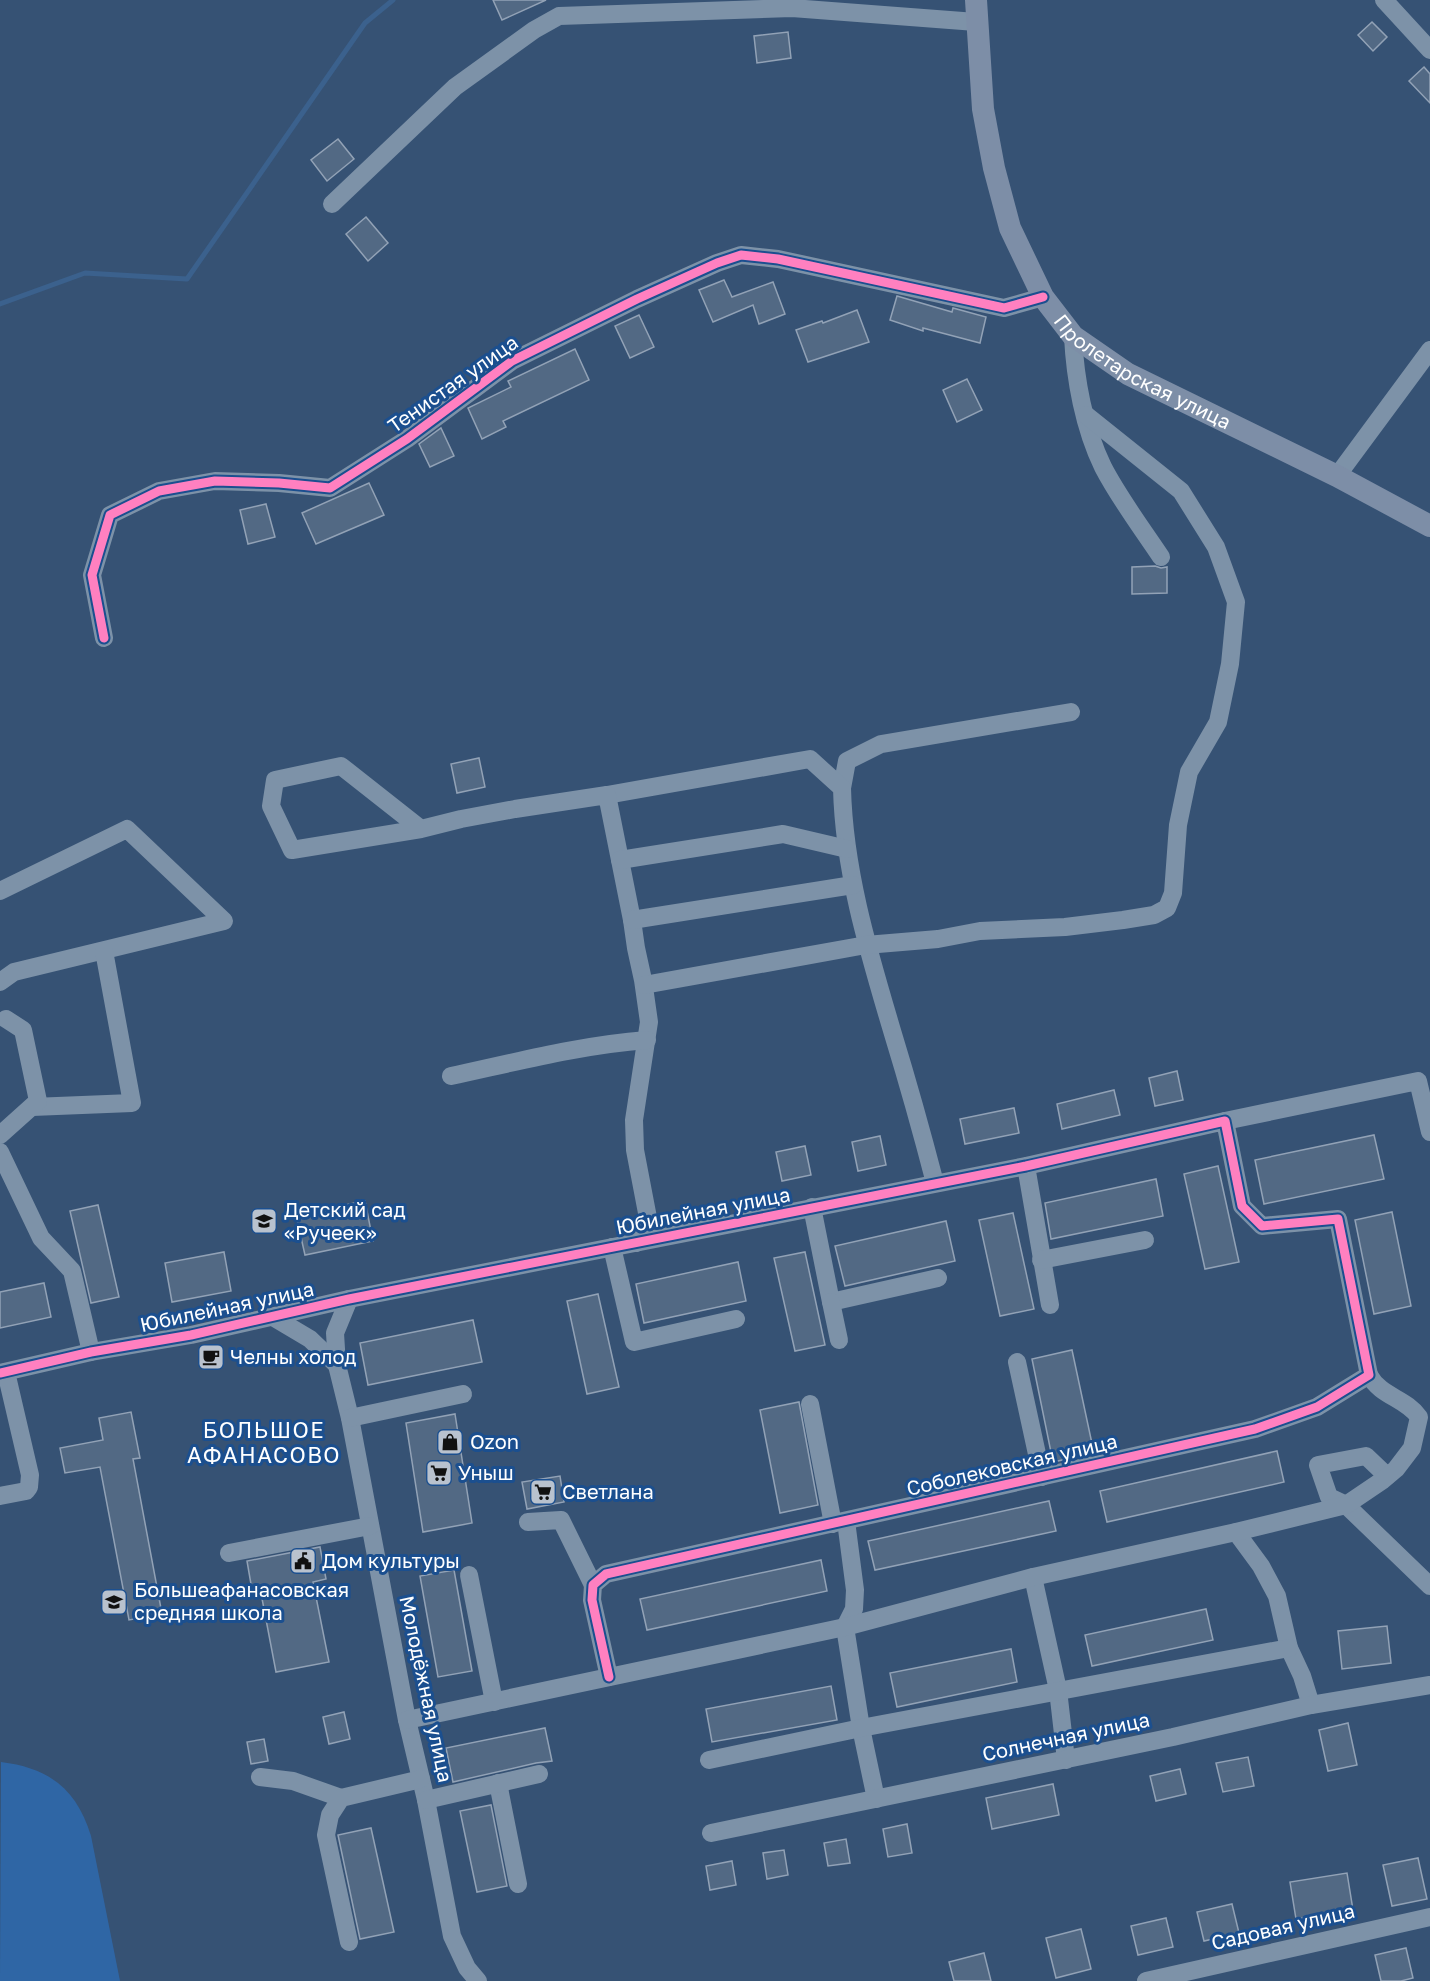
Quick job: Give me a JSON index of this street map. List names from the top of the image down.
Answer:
{
  "streets": {
    "main road": ["Пролетарская улица"],
    "street": [
      "Тенистая улица",
      "Юбилейная улица",
      "Соболековская улица",
      "Молодёжная улица",
      "Солнечная улица",
      "Садовая улица"
    ]
  },
  "crossings": [
    ["Пролетарская улица", "Тенистая улица"],
    ["Юбилейная улица", "Молодёжная улица"]
  ],
  "districts": ["БОЛЬШОЕ АФАНАСОВО"],
  "places": {
    "school or university": ["Детский сад «Ручеек»", "Большеафанасовская средняя школа"],
    "cafe": ["Челны холод"],
    "shop": ["Ozon"],
    "supermarket": ["Уныш", "Светлана"],
    "public building": ["Дом культуры"]
  }
}
